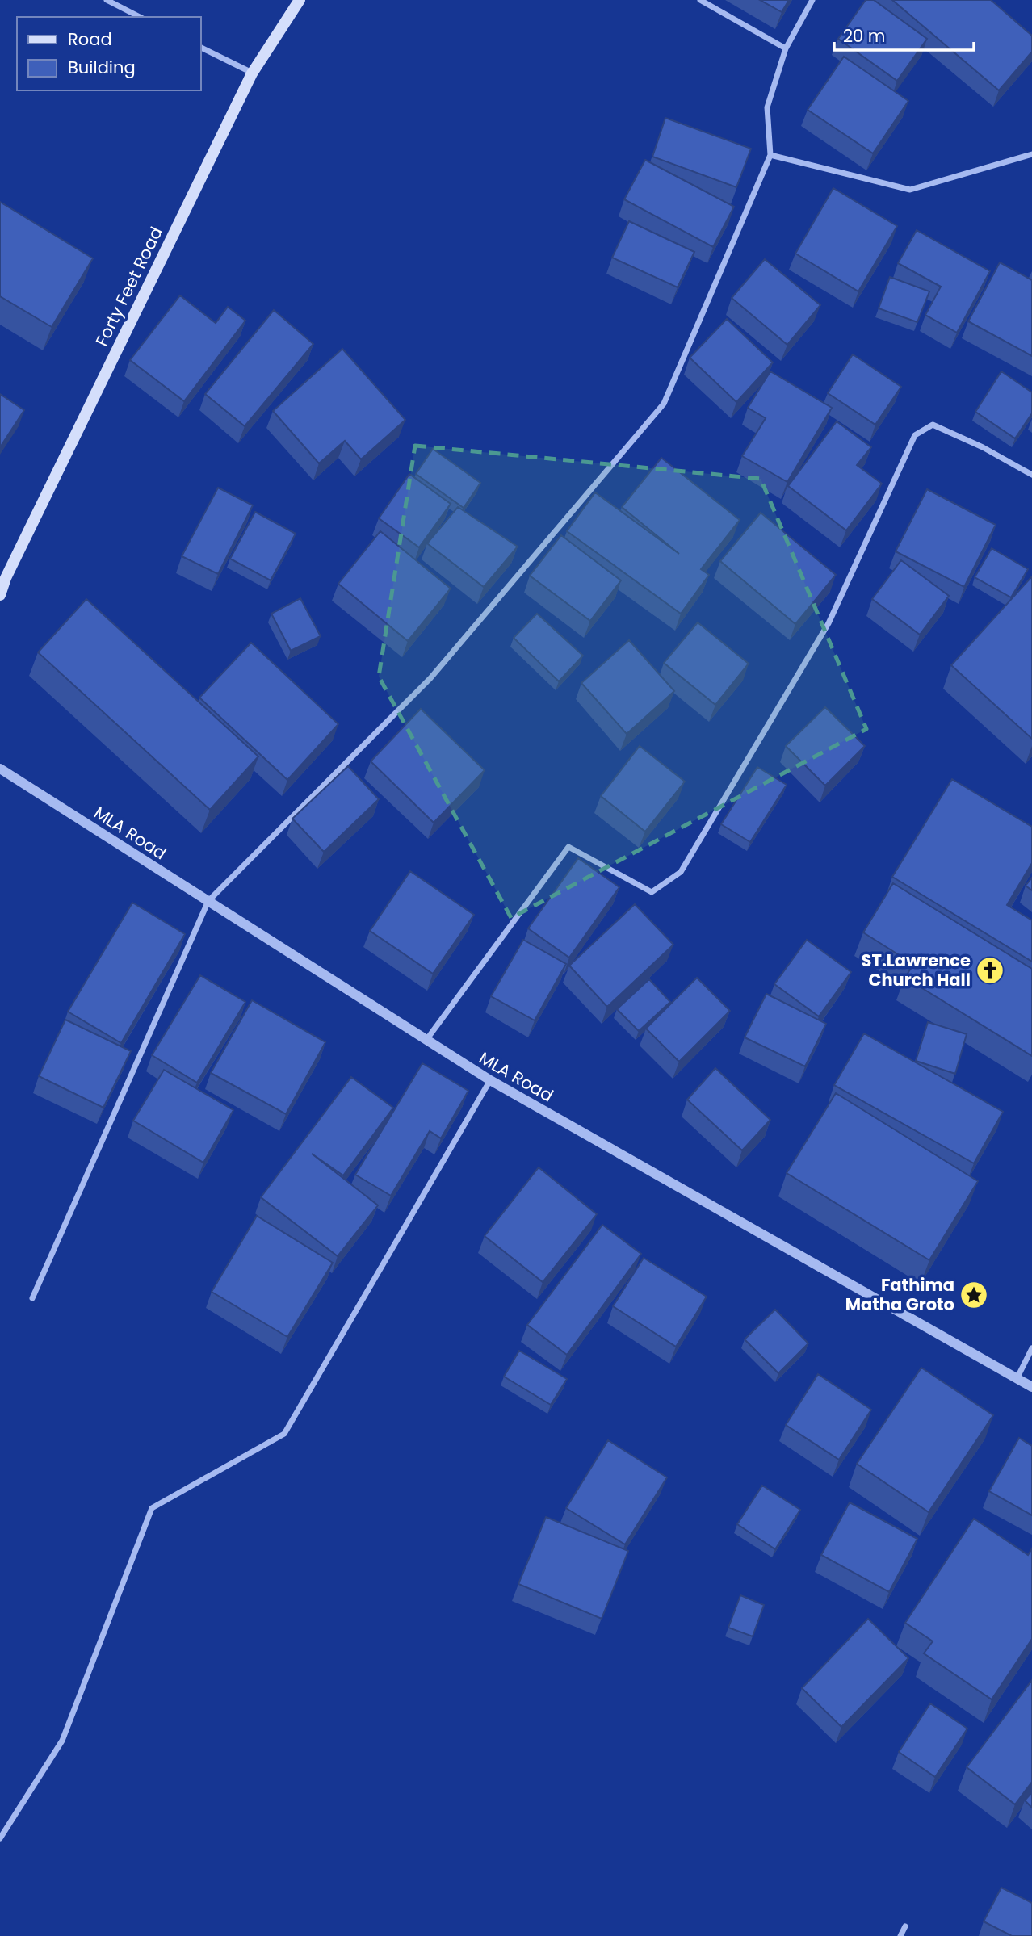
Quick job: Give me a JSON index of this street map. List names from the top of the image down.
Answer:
{
  "streets": {
    "main road": ["Forty Feet Road"],
    "street": ["MLA Road"]
  },
  "places": {
    "church": ["ST.Lawrence Church Hall"],
    "place": ["Fathima Matha Groto"]
  },
  "legend": ["Road", "Building"],
  "scale_bar": "20 m"
}
